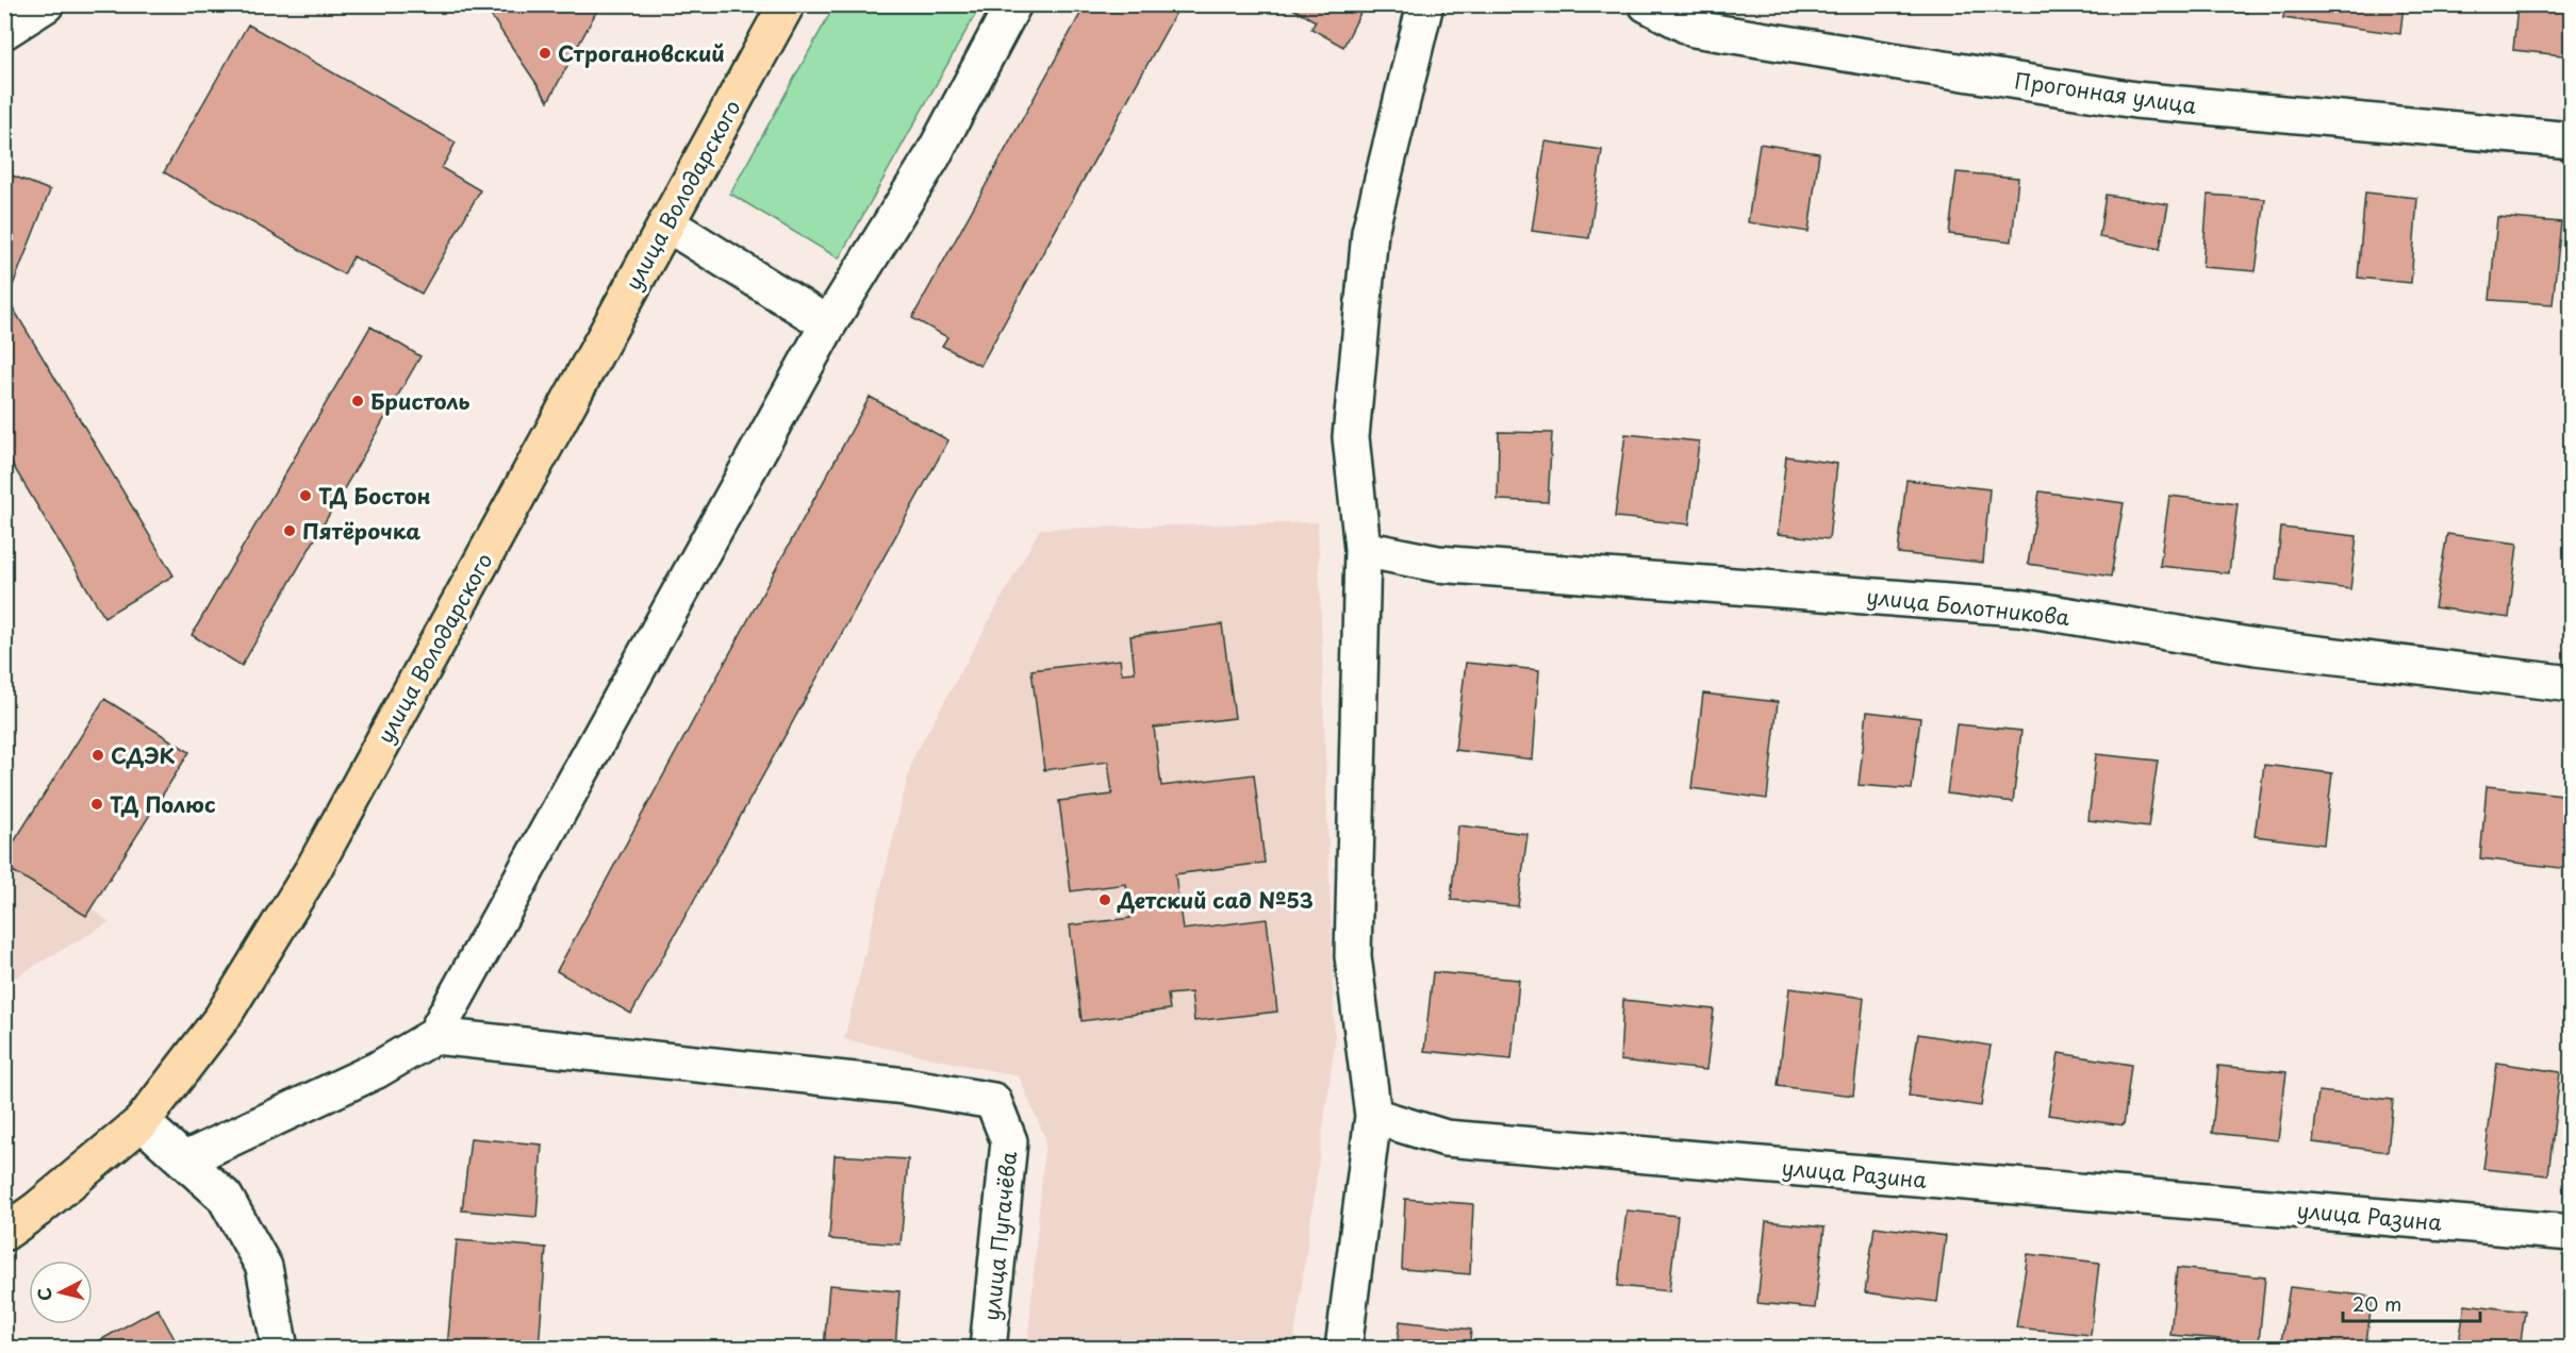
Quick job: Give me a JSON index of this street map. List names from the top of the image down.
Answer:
{
  "streets": {
    "main road": ["улица Володарского"],
    "street": [
      "Прогонная улица",
      "улица Болотникова",
      "улица Разина",
      "улица Пугачёва"
    ]
  },
  "places": [
    "Строгановский",
    "Бристоль",
    "ТД Бостон",
    "Пятёрочка",
    "СДЭК",
    "ТД Полюс",
    "Детский сад №53"
  ],
  "scale_bar": "20 m",
  "north": "left"
}
